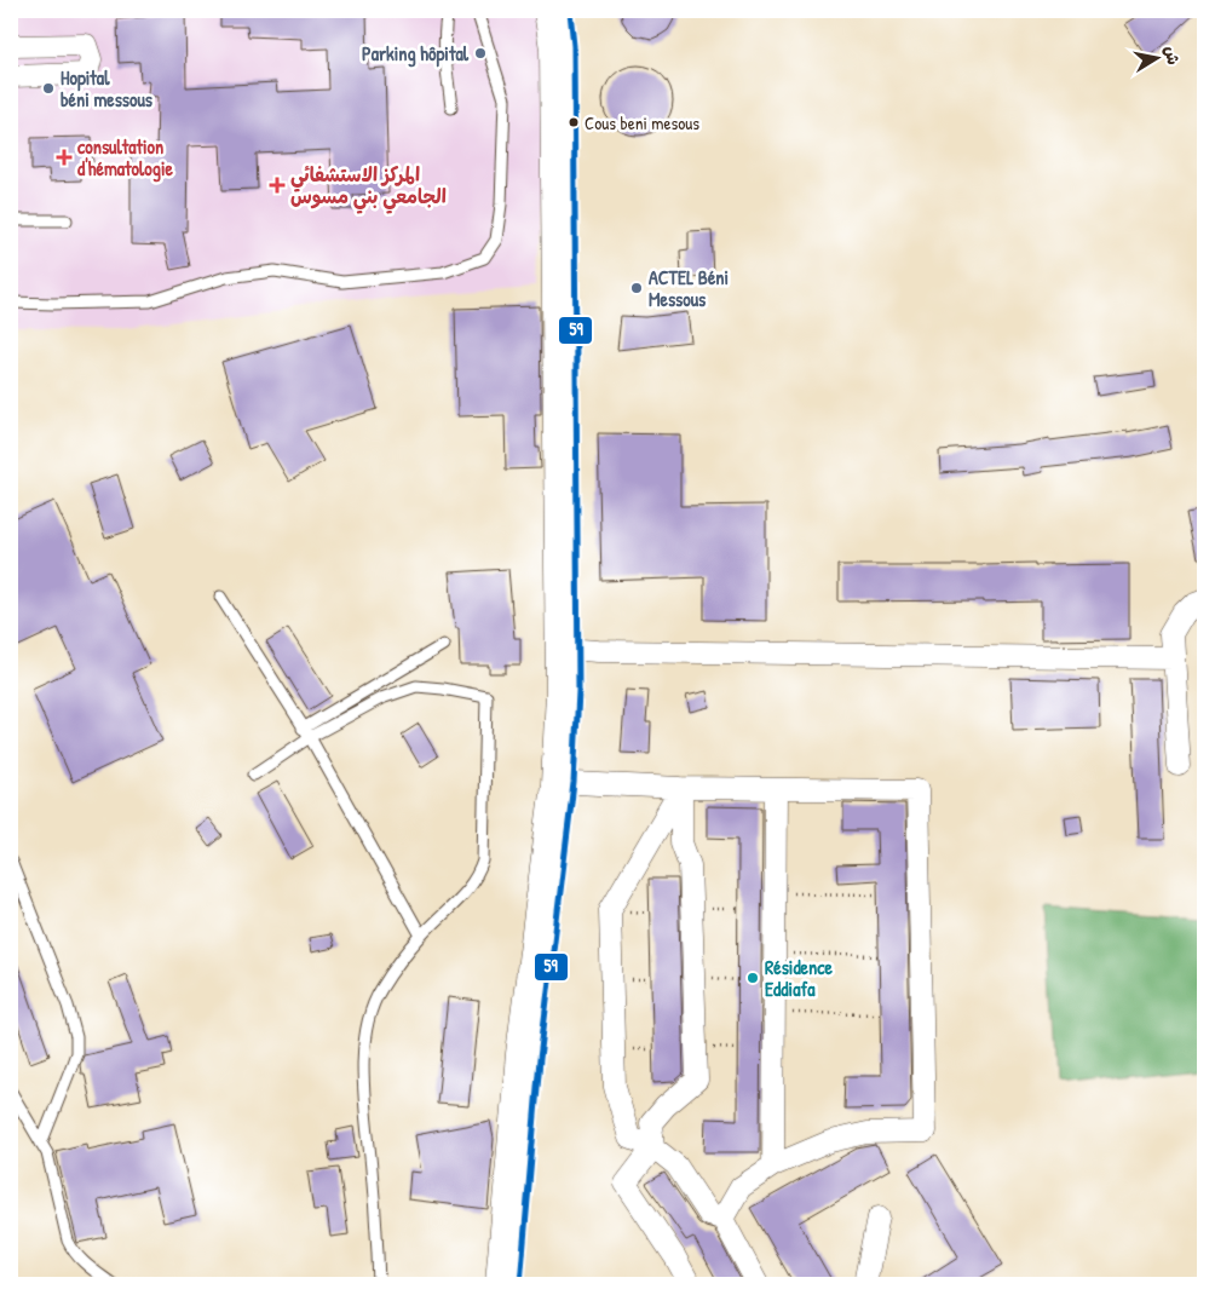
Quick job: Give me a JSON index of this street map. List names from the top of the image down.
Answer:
{
  "places": {
    "other": [
      "Parking hôpital",
      "Hopital béni messous",
      "Cous beni mesous",
      "ACTEL Béni Messous",
      "Résidence Eddiafa"
    ],
    "health": ["consultation d'hématologie", "المركز الاستشفائي الجامعي بني مسوس"]
  },
  "lines": ["transit line 59"],
  "north": "right"
}
